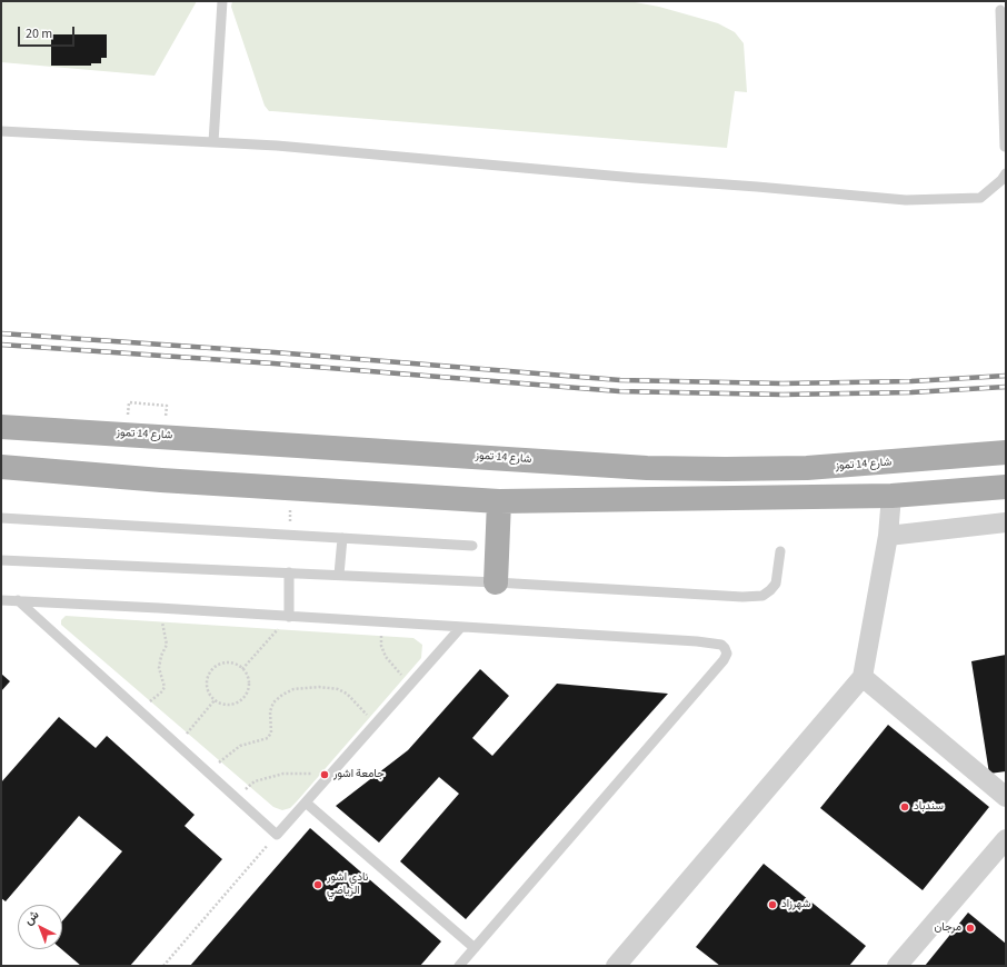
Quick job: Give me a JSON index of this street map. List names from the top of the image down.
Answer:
{
  "streets": {
    "main road": ["شارع 14 تموز"]
  },
  "places": [
    "جامعة اشور",
    "سندباد",
    "نادي اشور الرياضي",
    "شهرزاد",
    "مرجان"
  ],
  "scale_bar": "20 m",
  "north": "top left"
}
